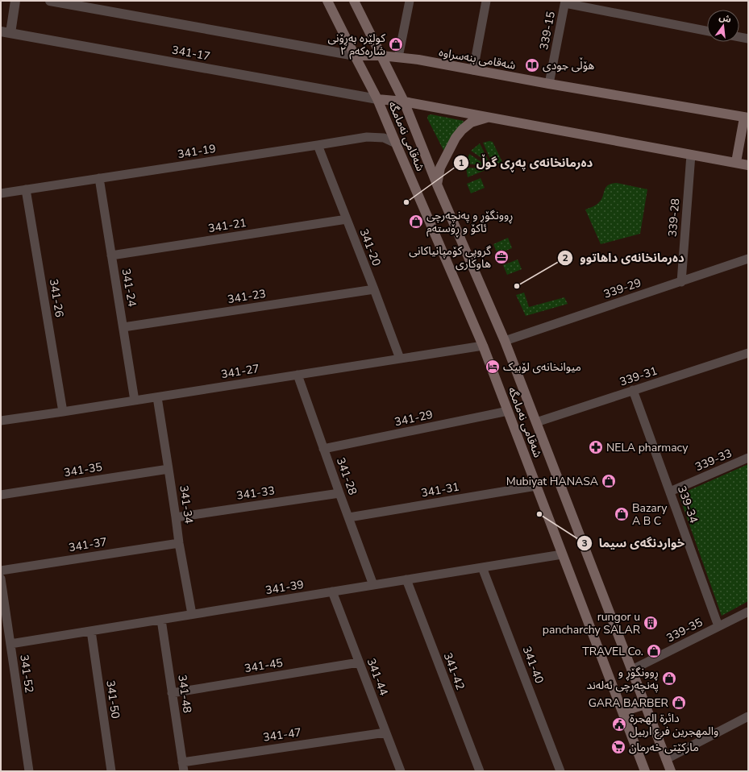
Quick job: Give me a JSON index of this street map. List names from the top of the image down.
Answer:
{
  "streets": {
    "main road": ["شەقامی بنەسراوە", "شەقامی نەمامگە"],
    "street": [
      "339-15",
      "341-17",
      "341-19",
      "339-28",
      "341-21",
      "341-20",
      "341-24",
      "339-29",
      "341-23",
      "341-26",
      "341-27",
      "339-31",
      "341-29",
      "339-33",
      "341-35",
      "341-28",
      "341-31",
      "341-33",
      "341-34",
      "339-34",
      "341-37",
      "341-39",
      "339-35",
      "341-40",
      "341-45",
      "341-42",
      "341-52",
      "341-44",
      "341-48",
      "341-50",
      "341-47"
    ]
  },
  "crossings": [
    ["339-15", "شەقامی بنەسراوە"],
    ["341-17", "شەقامی نەمامگە"],
    ["شەقامی بنەسراوە", "شەقامی نەمامگە"],
    ["شەقامی نەمامگە", "341-19"],
    ["شەقامی نەمامگە", "339-29"],
    ["شەقامی نەمامگە", "341-27"],
    ["شەقامی نەمامگە", "339-31"],
    ["شەقامی نەمامگە", "341-29"],
    ["شەقامی نەمامگە", "341-31"],
    ["شەقامی نەمامگە", "341-39"],
    ["شەقامی نەمامگە", "339-35"],
    ["341-19", "341-20"],
    ["341-19", "341-24"],
    ["341-19", "341-26"],
    ["339-28", "339-29"],
    ["341-21", "341-20"],
    ["341-21", "341-24"],
    ["341-20", "341-23"],
    ["341-20", "341-27"],
    ["341-24", "341-23"],
    ["341-24", "341-27"],
    ["341-26", "341-27"],
    ["341-27", "341-28"],
    ["341-27", "341-34"],
    ["339-31", "339-34"],
    ["341-29", "341-28"],
    ["339-33", "339-34"],
    ["341-35", "341-34"],
    ["341-28", "341-31"],
    ["341-28", "341-33"],
    ["341-28", "341-39"],
    ["341-33", "341-34"],
    ["341-34", "341-37"],
    ["341-34", "341-39"],
    ["339-34", "339-35"],
    ["341-39", "341-40"],
    ["341-39", "341-42"],
    ["341-39", "341-52"],
    ["341-39", "341-44"],
    ["341-39", "341-48"],
    ["341-39", "341-50"],
    ["341-45", "341-44"],
    ["341-45", "341-48"],
    ["341-44", "341-47"],
    ["341-48", "341-47"]
  ],
  "places": {
    "shop": [
      "کولێرە بەڕۆنی شارەکەم ٢",
      "ڕوونگۆڕ و پەنچەرچی ئاکۆ و ڕۆستەم",
      "Mubiyat HANASA",
      "Bazary A B C",
      "TRAVEL Co.",
      "ڕوونگۆڕ و پەنچەرچی ئەلەند",
      "GARA BARBER"
    ],
    "library": ["هۆڵی جودی"],
    "other": ["دەرمانخانەی پەڕی گوڵ", "دەرمانخانەی داهاتوو", "خواردنگەی سیما"],
    "office": ["گروپی کۆمپانیاکانی هاوکاری"],
    "hotel": ["میوانخانەی لۆبیک"],
    "pharmacy": ["NELA pharmacy"],
    "building": ["rungor u pancharchy SALAR"],
    "public building": ["دائرة الهجرة والمهجرين فرع اربيل"],
    "supermarket": ["مارکێتی خەرمان"]
  },
  "north": "top"
}
